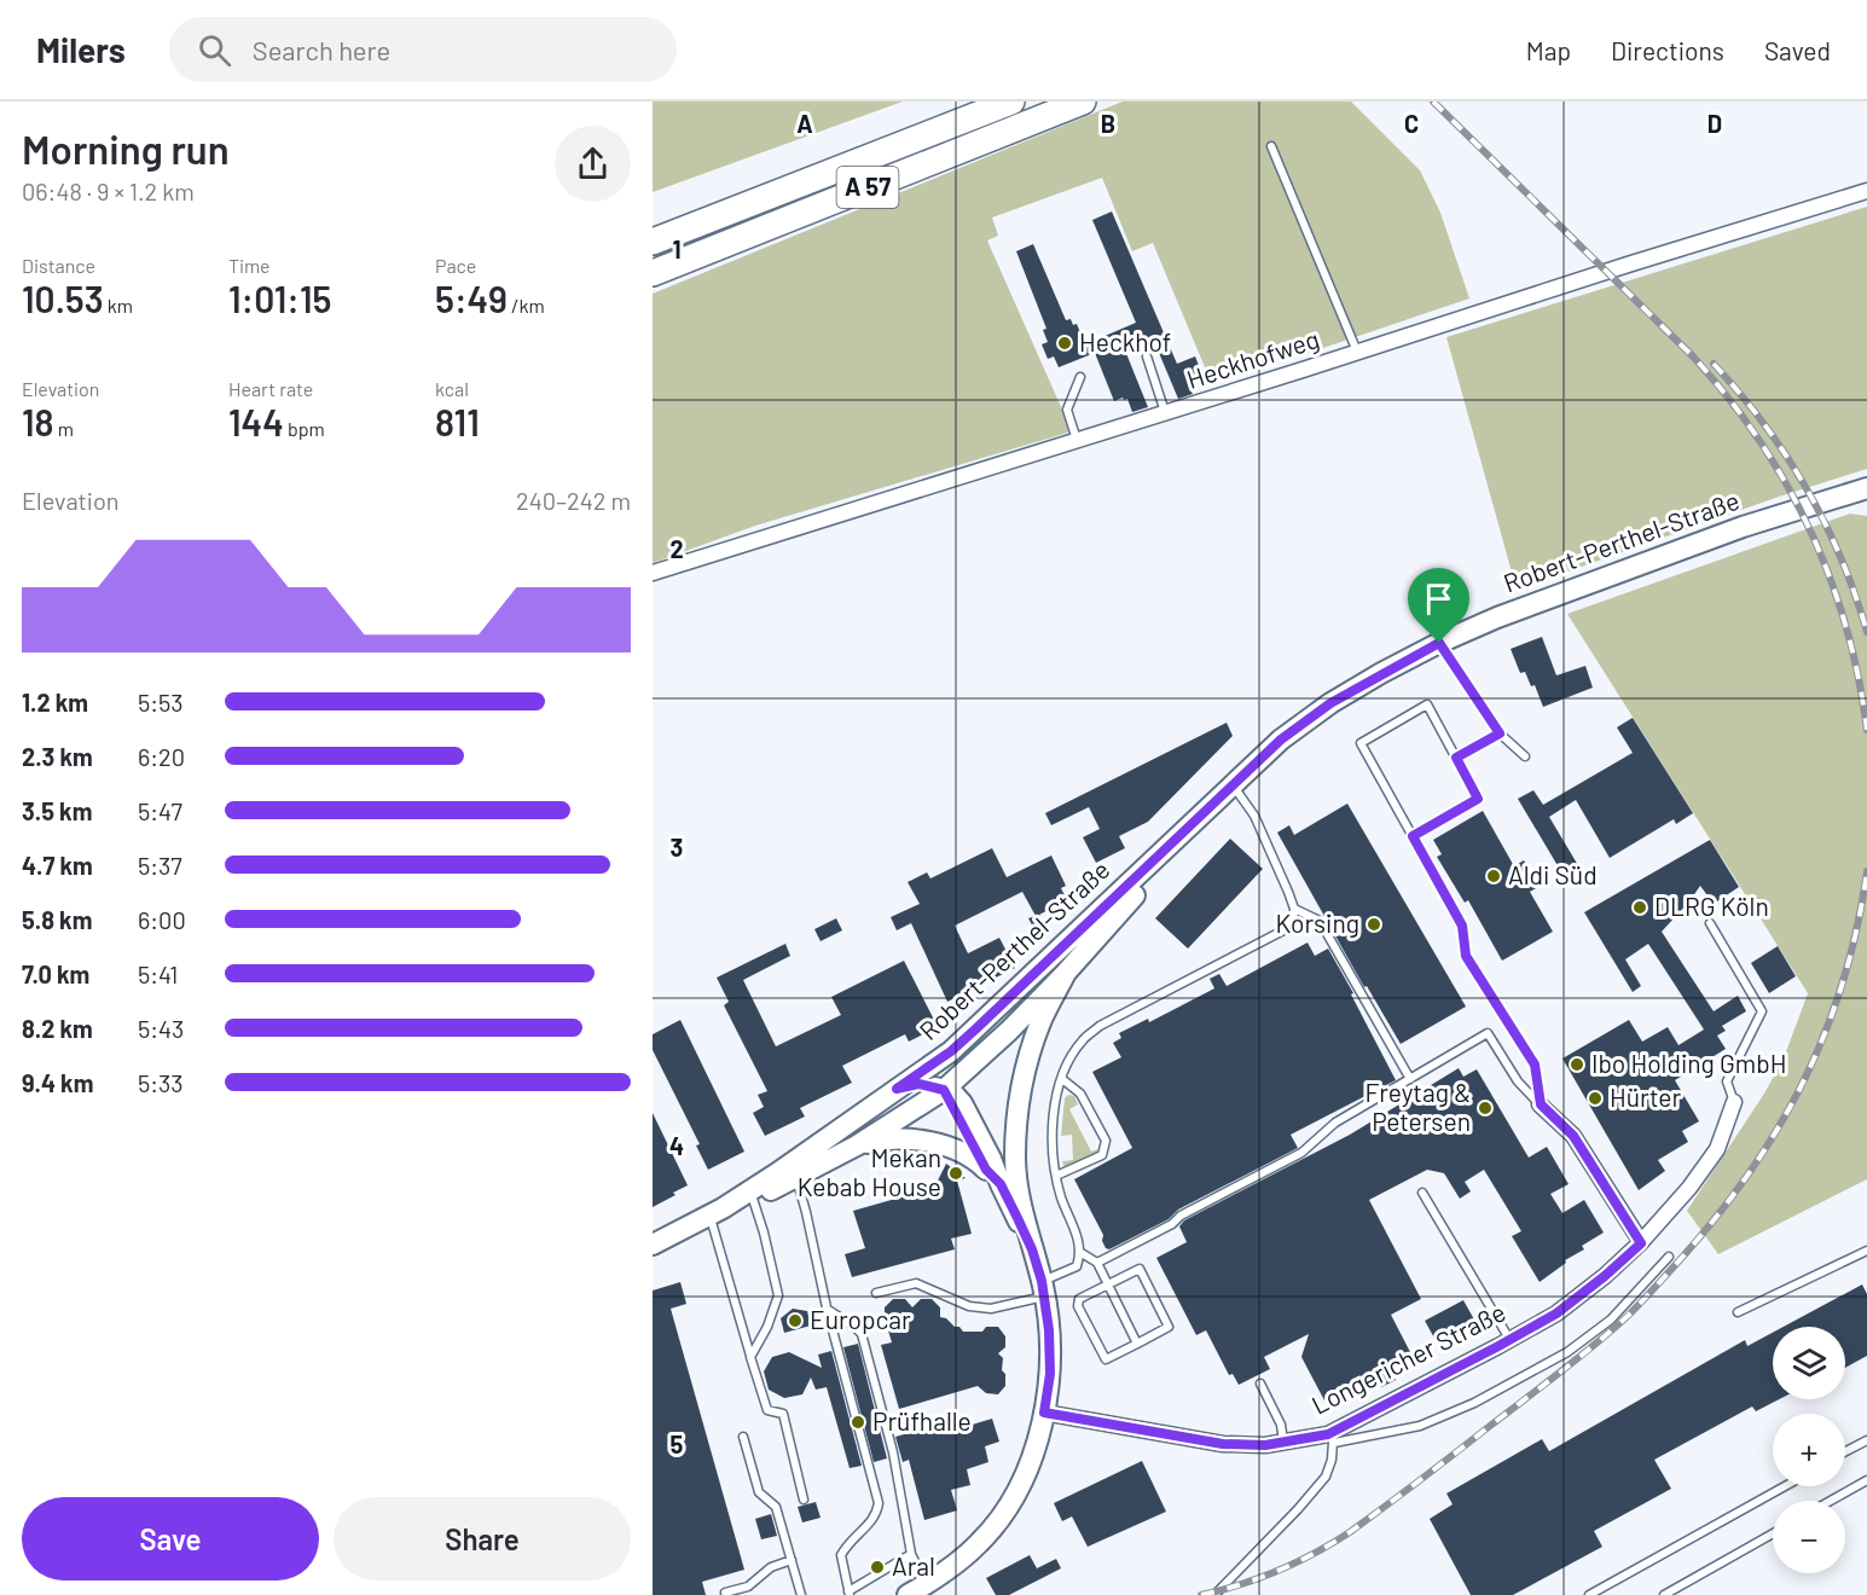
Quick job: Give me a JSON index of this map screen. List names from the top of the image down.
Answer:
{
  "streets": {
    "highway": ["A 57"],
    "street": ["Heckhofweg", "Robert-Perthel-Straße", "Longericher Straße"]
  },
  "places": [
    "Heckhof",
    "Aldi Süd",
    "DLRG Köln",
    "Korsing",
    "Ibo Holding GmbH",
    "Hürter",
    "Freytag & Petersen",
    "Mekan Kebab House",
    "Europcar",
    "Prüfhalle",
    "Aral"
  ],
  "page": {
    "header": "Milers",
    "search": "Search here",
    "nav": ["Map", "Directions", "Saved"],
    "heading": ["Morning run", "06:48 · 9 × 1.2 km"],
    "stats": [
      ["Distance", "10.53 km"],
      ["Time", "1:01:15"],
      ["Pace", "5:49 /km"],
      ["Elevation", "18 m"],
      ["Heart rate", "144 bpm"],
      ["kcal", "811"]
    ],
    "chart": ["Elevation", "240–242 m"],
    "list": [
      {
        "name": "1.2 km",
        "note": "5:53"
      },
      {
        "name": "2.3 km",
        "note": "6:20"
      },
      {
        "name": "3.5 km",
        "note": "5:47"
      },
      {
        "name": "4.7 km",
        "note": "5:37"
      },
      {
        "name": "5.8 km",
        "note": "6:00"
      },
      {
        "name": "7.0 km",
        "note": "5:41"
      },
      {
        "name": "8.2 km",
        "note": "5:43"
      },
      {
        "name": "9.4 km",
        "note": "5:33"
      }
    ],
    "map_buttons": ["+", "−"],
    "buttons": ["Save", "Share"]
  },
  "grid": {
    "columns": [
      "A",
      "B",
      "C",
      "D"
    ],
    "rows": [
      "1",
      "2",
      "3",
      "4",
      "5"
    ]
  }
}
